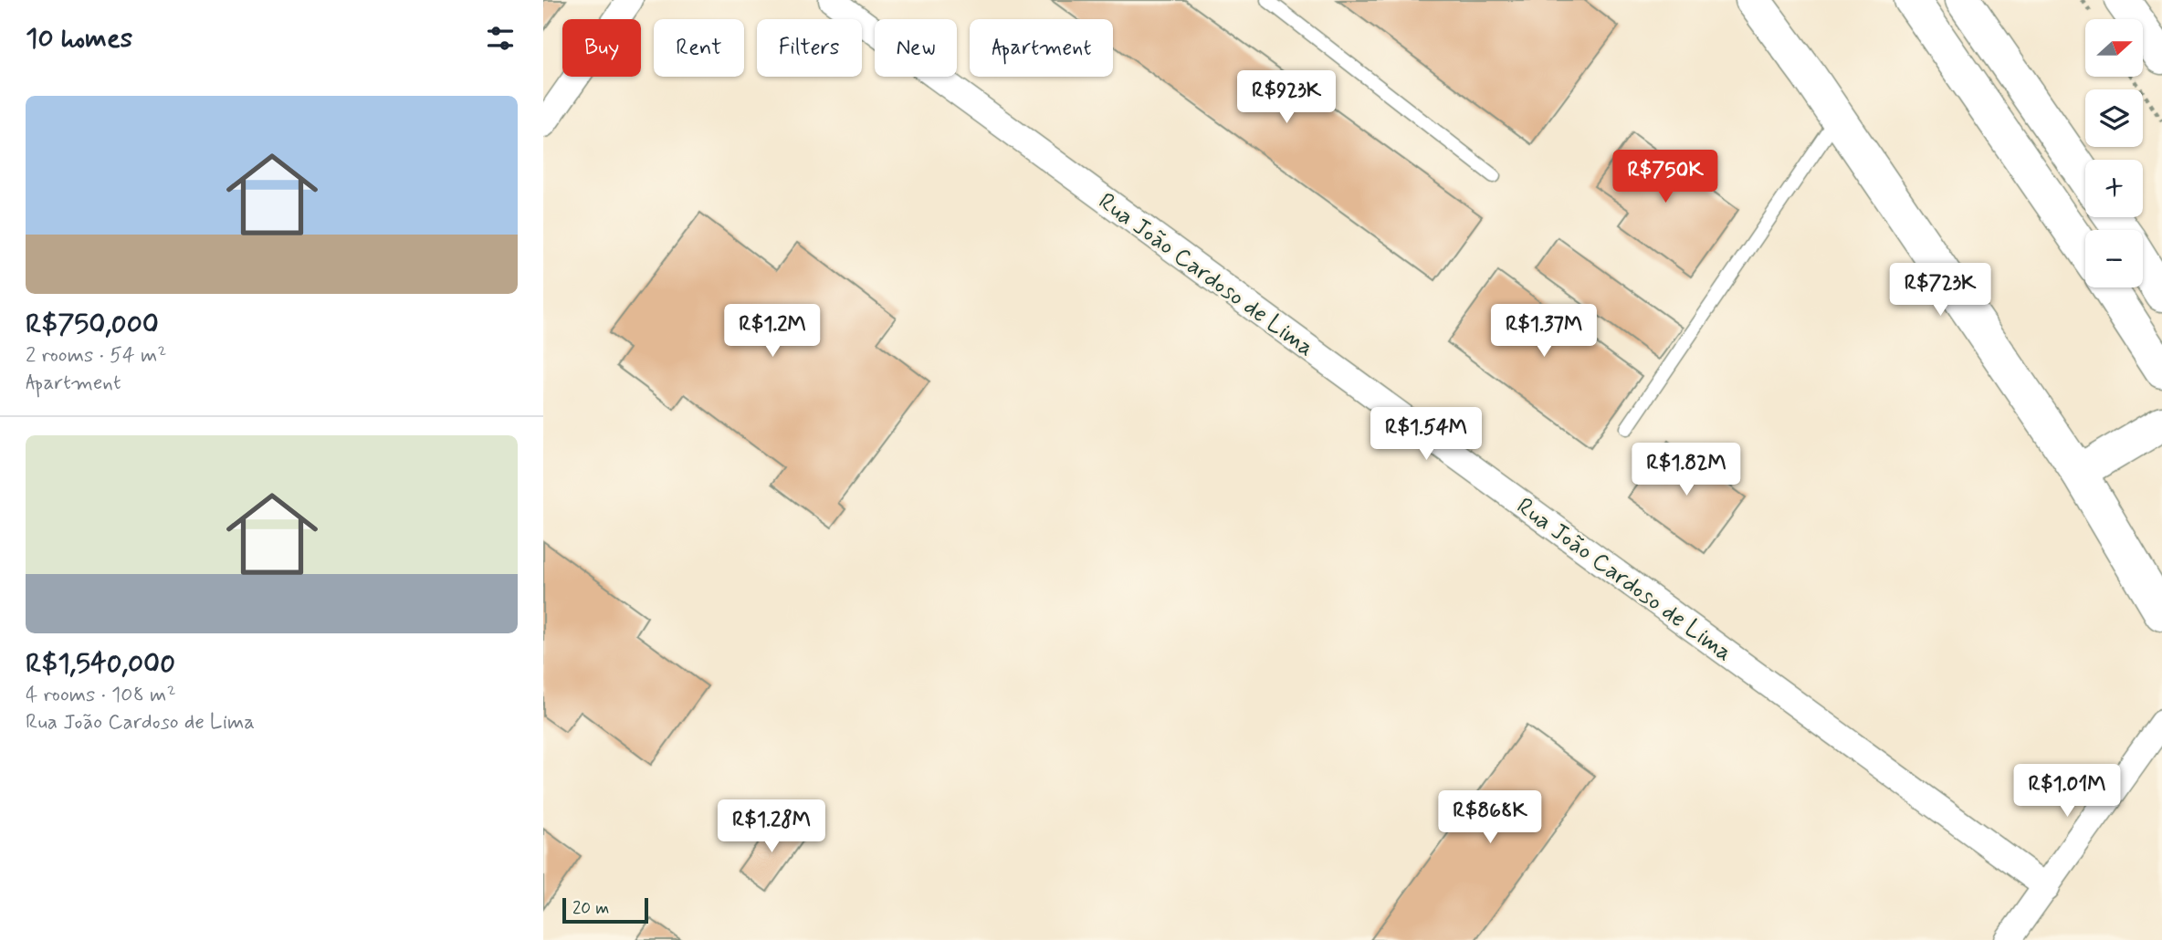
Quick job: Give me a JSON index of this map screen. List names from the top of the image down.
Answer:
{
  "streets": {
    "street": ["Rua João Cardoso de Lima"]
  },
  "scale_bar": "20 m",
  "north": "right",
  "page": {
    "heading": "10 homes",
    "map_buttons": ["+", "−"],
    "chip": [
      "Buy",
      "Rent",
      "Filters",
      "New",
      "Apartment"
    ],
    "price": [
      "R$923K",
      "R$750K",
      "R$723K",
      "R$1.2M",
      "R$1.37M",
      "R$1.54M",
      "R$1.82M",
      "R$1.01M",
      "R$868K",
      "R$1.28M"
    ],
    "list": [
      {
        "name": "R$750,000",
        "note": "2 rooms · 54 m² · Apartment"
      },
      {
        "name": "R$1,540,000",
        "note": "4 rooms · 108 m² · Rua João Cardoso de Lima"
      }
    ],
    "scale": "20 m"
  }
}
